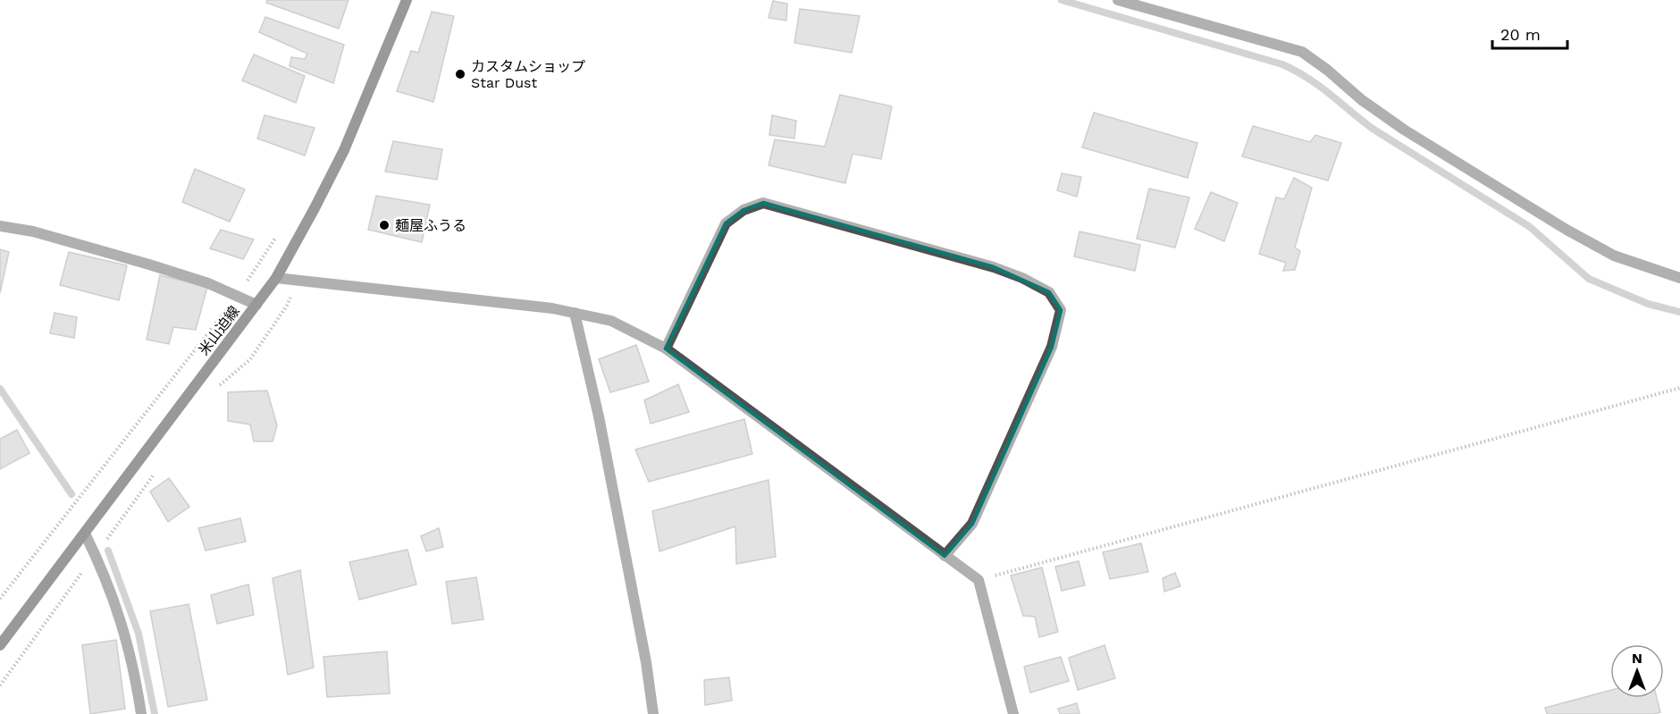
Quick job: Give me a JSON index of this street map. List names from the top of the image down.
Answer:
{
  "streets": {
    "main road": ["米山迫線"]
  },
  "places": ["カスタムショップ Star Dust", "麺屋ふうる"],
  "scale_bar": "20 m",
  "north": "top"
}
